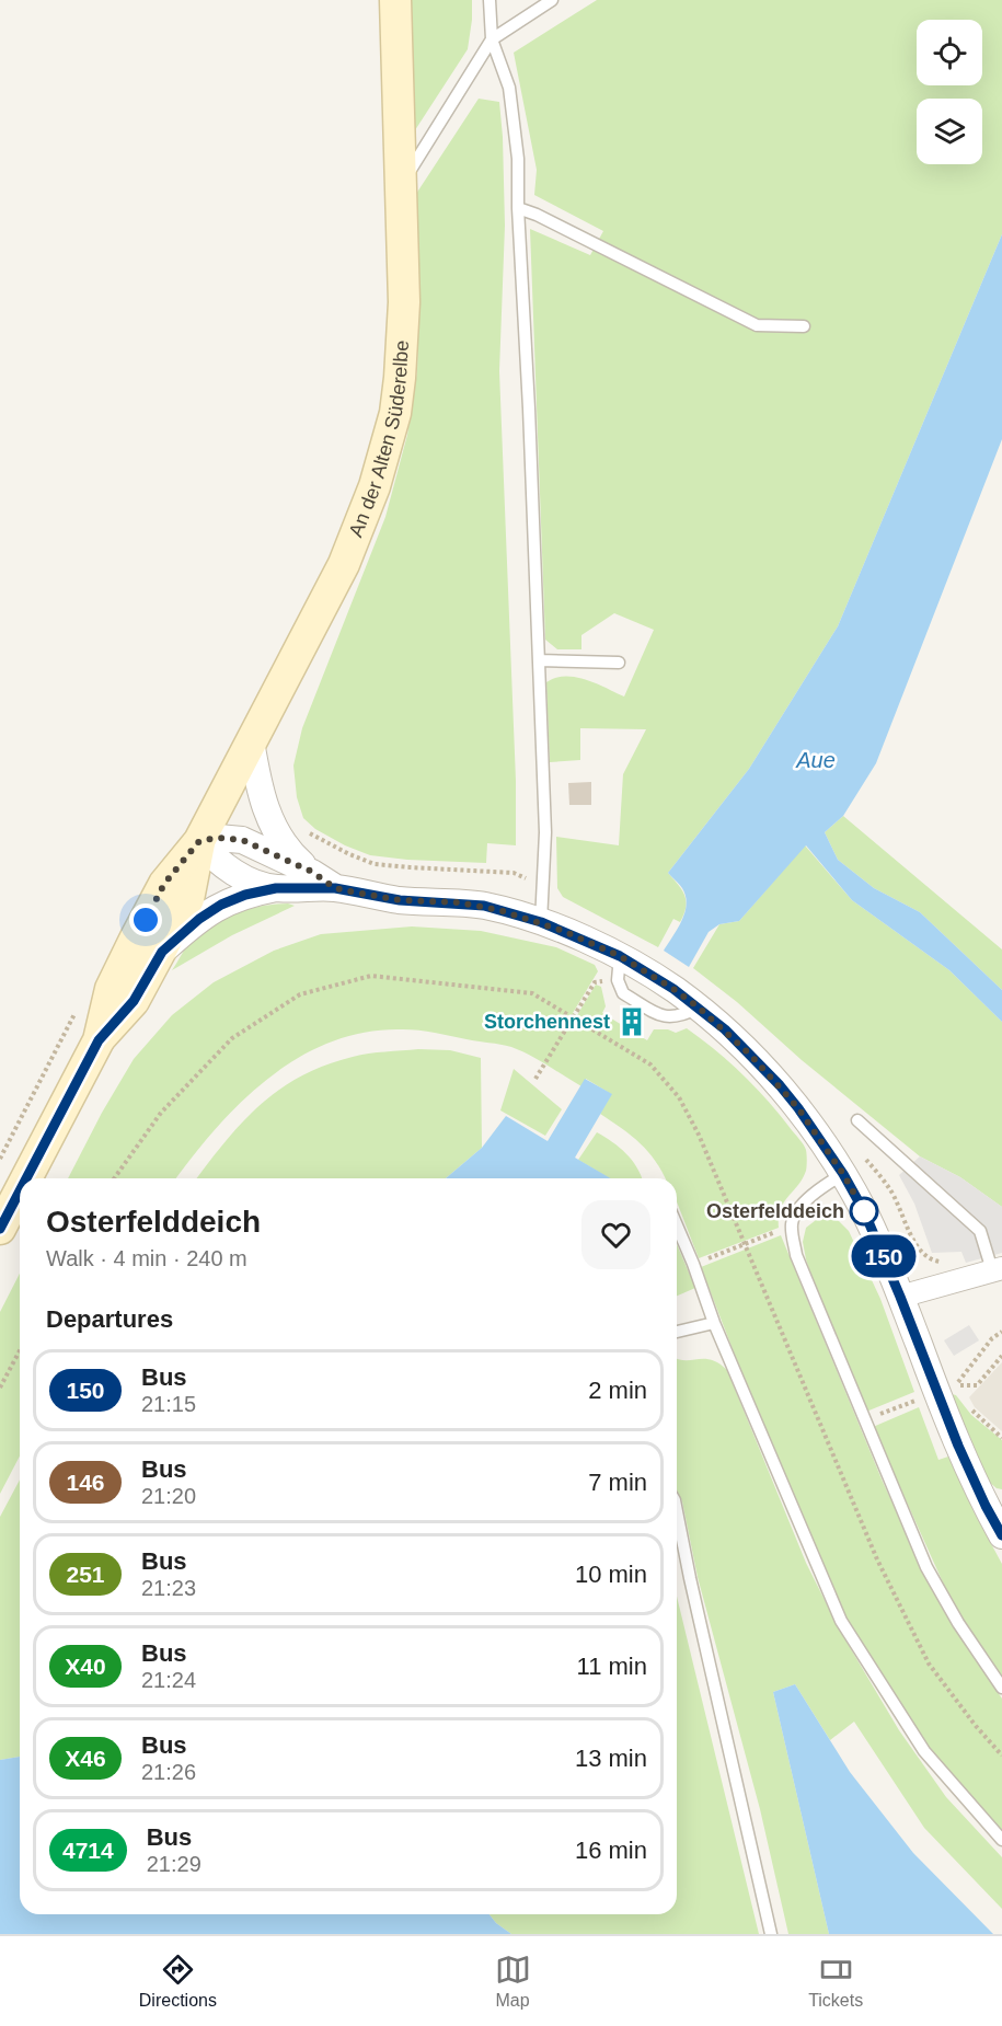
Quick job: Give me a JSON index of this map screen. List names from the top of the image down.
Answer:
{
  "streets": {
    "main road": ["An der Alten Süderelbe"]
  },
  "water": ["Aue"],
  "places": {
    "building": ["Storchennest"],
    "other": ["Osterfelddeich"]
  },
  "lines": ["bus line 150"],
  "page": {
    "on_map": "150",
    "heading": [
      ["Osterfelddeich", "Walk · 4 min · 240 m"],
      "Departures"
    ],
    "list": [
      {
        "mark": "150",
        "name": "Bus",
        "note": "21:15",
        "value": "2 min"
      },
      {
        "mark": "146",
        "name": "Bus",
        "note": "21:20",
        "value": "7 min"
      },
      {
        "mark": "251",
        "name": "Bus",
        "note": "21:23",
        "value": "10 min"
      },
      {
        "mark": "X40",
        "name": "Bus",
        "note": "21:24",
        "value": "11 min"
      },
      {
        "mark": "X46",
        "name": "Bus",
        "note": "21:26",
        "value": "13 min"
      },
      {
        "mark": "4714",
        "name": "Bus",
        "note": "21:29",
        "value": "16 min"
      }
    ],
    "tabs": ["Directions", "Map", "Tickets"]
  }
}
